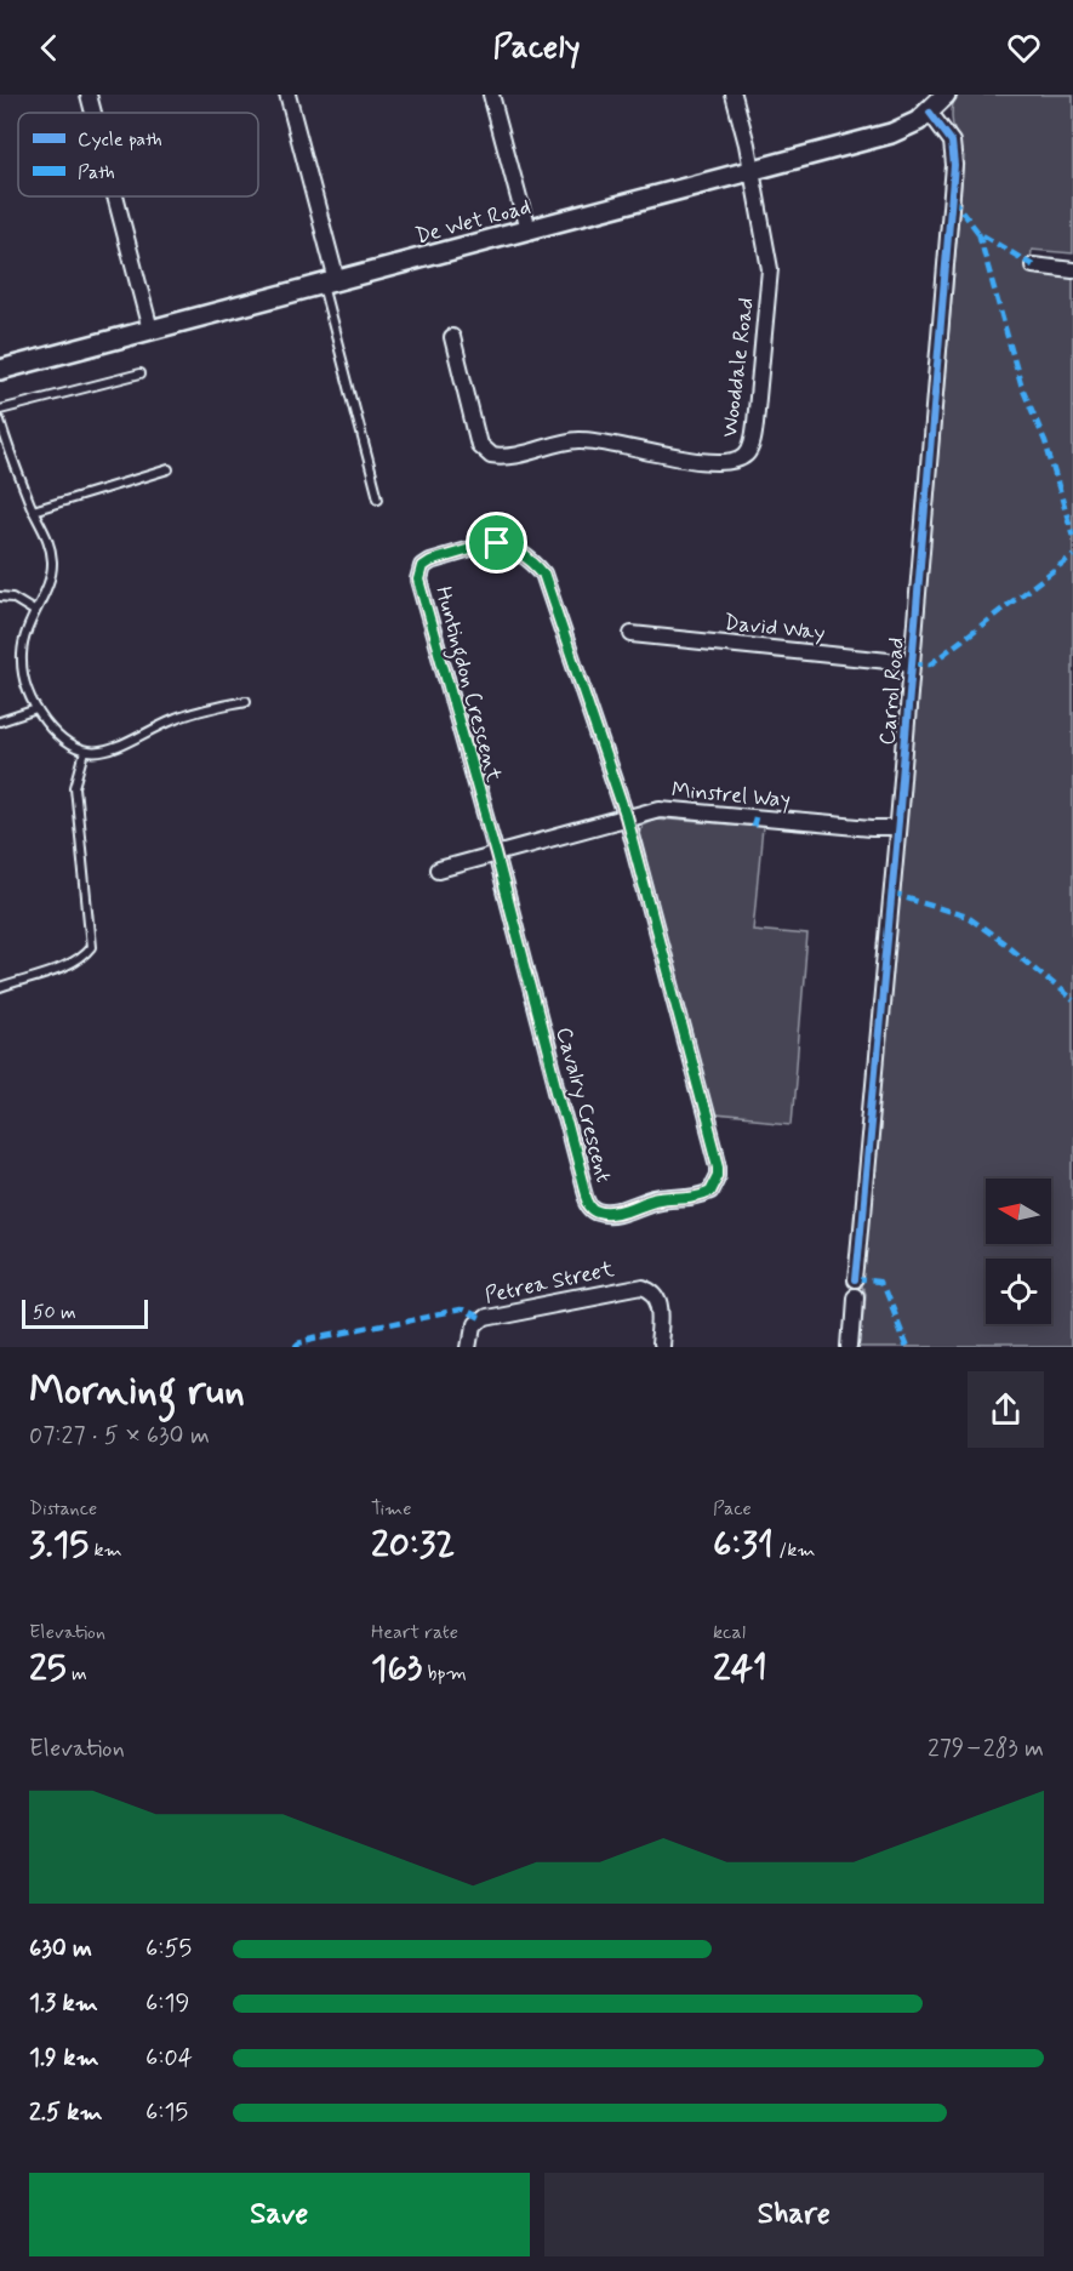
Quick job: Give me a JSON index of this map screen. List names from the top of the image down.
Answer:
{
  "streets": {
    "street": [
      "De Wet Road",
      "Wooddale Road",
      "David Way",
      "Huntingdon Crescent",
      "Carrol Road",
      "Minstrel Way",
      "Cavalry Crescent",
      "Petrea Street"
    ]
  },
  "crossings": [
    ["De Wet Road", "Wooddale Road"],
    ["De Wet Road", "Carrol Road"],
    ["David Way", "Carrol Road"],
    ["Huntingdon Crescent", "Minstrel Way"],
    ["Huntingdon Crescent", "Cavalry Crescent"],
    ["Carrol Road", "Minstrel Way"],
    ["Minstrel Way", "Cavalry Crescent"]
  ],
  "legend": ["Cycle path", "Path"],
  "scale_bar": "50 m",
  "north": "left",
  "page": {
    "header": "Pacely",
    "scale": "50 m",
    "heading": ["Morning run", "07:27 · 5 × 630 m"],
    "stats": [
      ["Distance", "3.15 km"],
      ["Time", "20:32"],
      ["Pace", "6:31 /km"],
      ["Elevation", "25 m"],
      ["Heart rate", "163 bpm"],
      ["kcal", "241"]
    ],
    "chart": ["Elevation", "279–283 m"],
    "list": [
      {
        "name": "630 m",
        "note": "6:55"
      },
      {
        "name": "1.3 km",
        "note": "6:19"
      },
      {
        "name": "1.9 km",
        "note": "6:04"
      },
      {
        "name": "2.5 km",
        "note": "6:15"
      }
    ],
    "buttons": ["Save", "Share"]
  }
}
